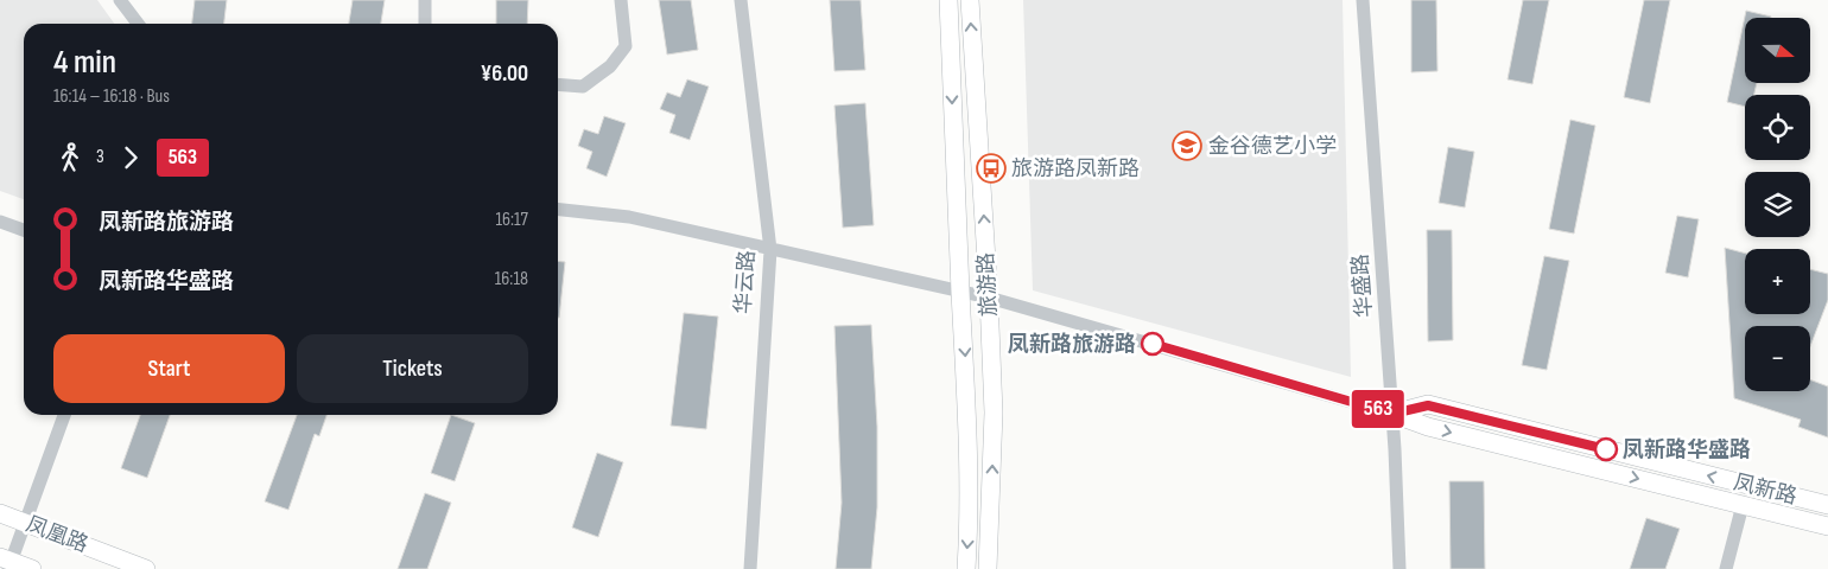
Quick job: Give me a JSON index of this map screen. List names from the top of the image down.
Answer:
{
  "streets": {
    "main road": ["旅游路", "凤新路", "凤凰路"],
    "street": ["华云路", "华盛路"]
  },
  "crossings": [
    ["华盛路", "凤新路"]
  ],
  "places": {
    "school or university": ["金谷德艺小学"],
    "bus stop": ["旅游路凤新路"],
    "other": ["凤新路旅游路", "凤新路华盛路"]
  },
  "lines": ["bus line 563"],
  "north": "right",
  "page": {
    "on_map": "563",
    "map_buttons": ["+", "−"],
    "heading": ["4 min", "16:14 – 16:18 · Bus", "¥6.00"],
    "legs": ["3", "563"],
    "list": [
      {
        "name": "凤新路旅游路",
        "value": "16:17"
      },
      {
        "name": "凤新路华盛路",
        "value": "16:18"
      }
    ],
    "buttons": ["Start", "Tickets"]
  }
}
